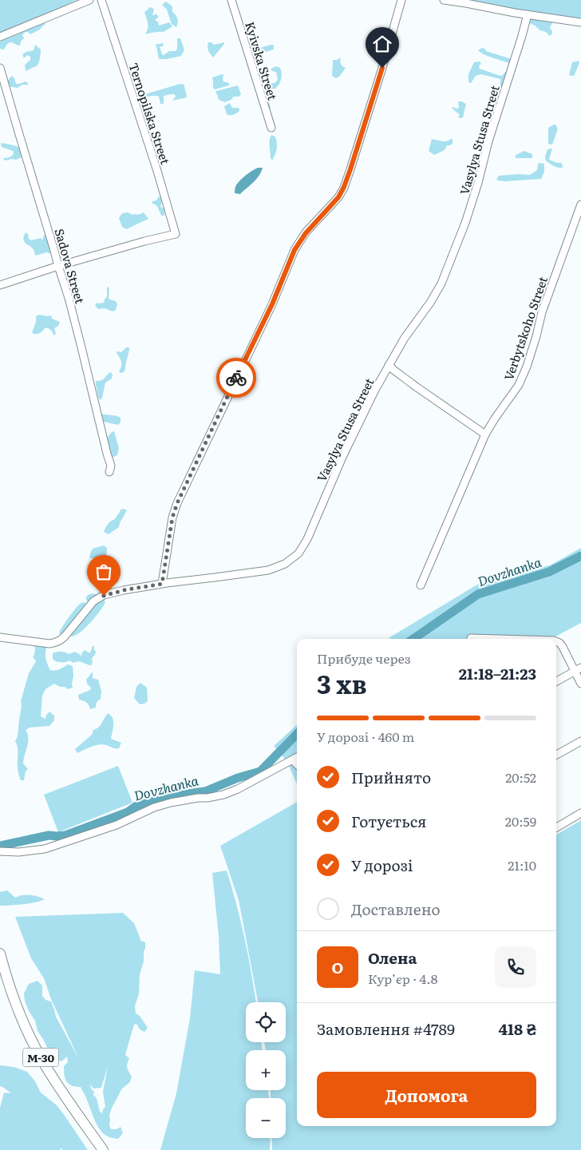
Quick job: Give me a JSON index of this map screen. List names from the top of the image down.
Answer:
{
  "streets": {
    "highway": ["М-30"],
    "street": [
      "Kyivska Street",
      "Ternopilska Street",
      "Vasylya Stusa Street",
      "Sadova Street",
      "Verbytskoho Street"
    ]
  },
  "crossings": [
    ["Ternopilska Street", "Sadova Street"]
  ],
  "water": ["Dovzhanka"],
  "page": {
    "heading": ["3 хв", "Прибуде через", "21:18–21:23"],
    "panel": [
      "Олена",
      "Кур’єр · 4.8",
      "Замовлення #4789",
      "418 ₴"
    ],
    "bar": "У дорозі · 460 m",
    "list": [
      ["Прийнято", "20:52"],
      ["Готується", "20:59"],
      ["У дорозі", "21:10"],
      "Доставлено"
    ],
    "round": "О",
    "map_buttons": ["+", "−"],
    "buttons": "Допомога"
  }
}
